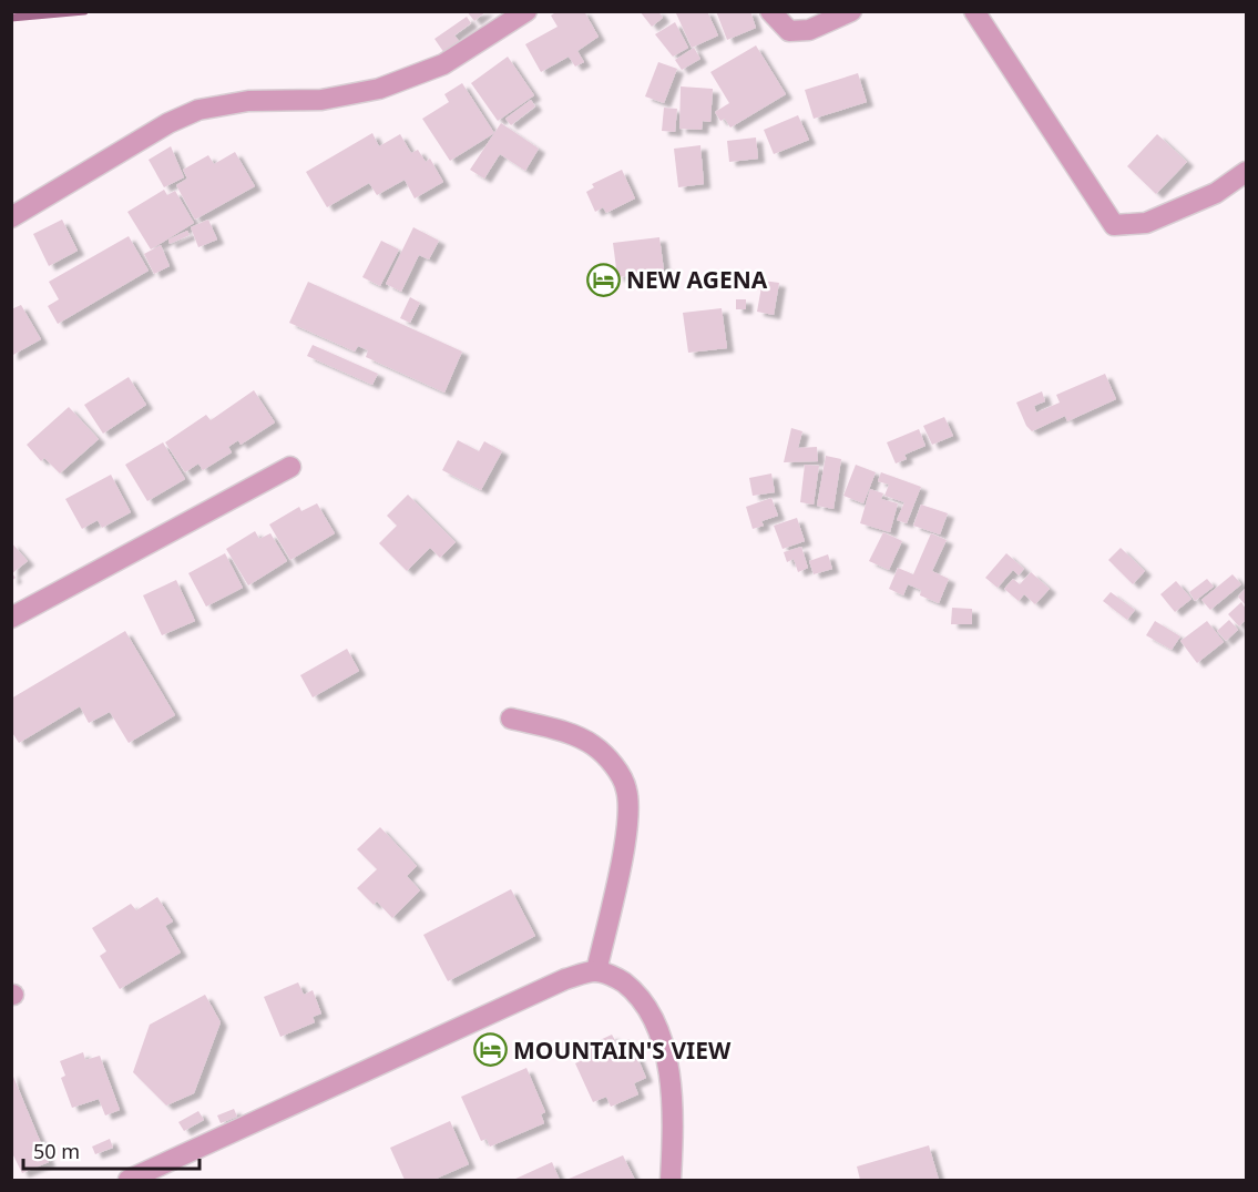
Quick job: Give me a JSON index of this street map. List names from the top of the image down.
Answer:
{
  "places": {
    "hotel": ["NEW AGENA", "MOUNTAIN'S VIEW"]
  },
  "scale_bar": "50 m"
}
